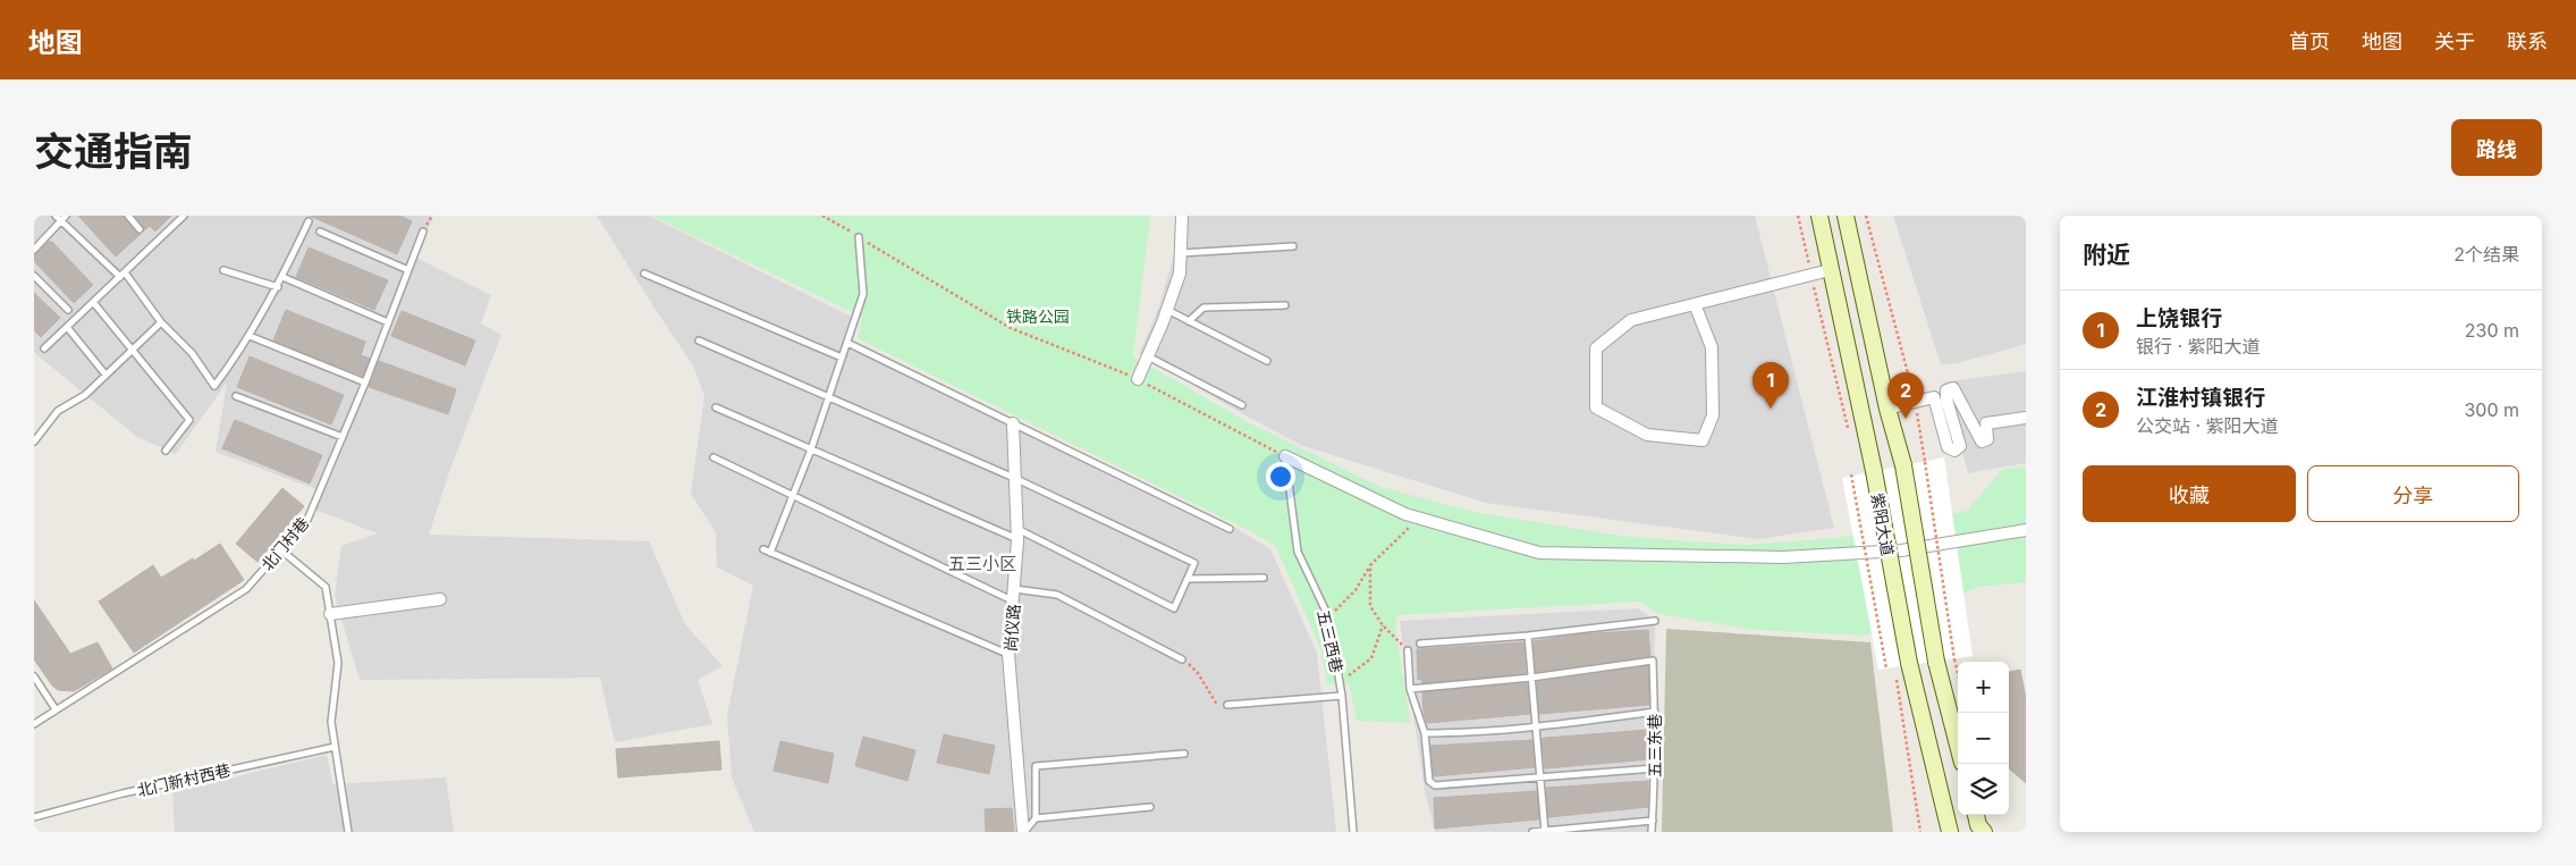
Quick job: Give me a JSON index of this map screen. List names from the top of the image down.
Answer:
{
  "streets": {
    "main road": ["紫阳大道"],
    "street": ["尚仪路"],
    "lane": [
      "北门村巷",
      "五三西巷",
      "五三东巷",
      "北门新村西巷"
    ]
  },
  "districts": ["五三小区"],
  "parks": ["铁路公园"],
  "page": {
    "header": "地图",
    "nav": [
      "首页",
      "地图",
      "关于",
      "联系"
    ],
    "title": "交通指南",
    "buttons": [
      "路线",
      ["收藏", "分享"]
    ],
    "heading": ["附近", "2个结果"],
    "list": [
      {
        "mark": "1",
        "name": "上饶银行",
        "note": "银行 · 紫阳大道",
        "value": "230 m"
      },
      {
        "mark": "2",
        "name": "江淮村镇银行",
        "note": "公交站 · 紫阳大道",
        "value": "300 m"
      }
    ],
    "pins": ["1", "2"],
    "map_buttons": ["+", "−"]
  }
}
